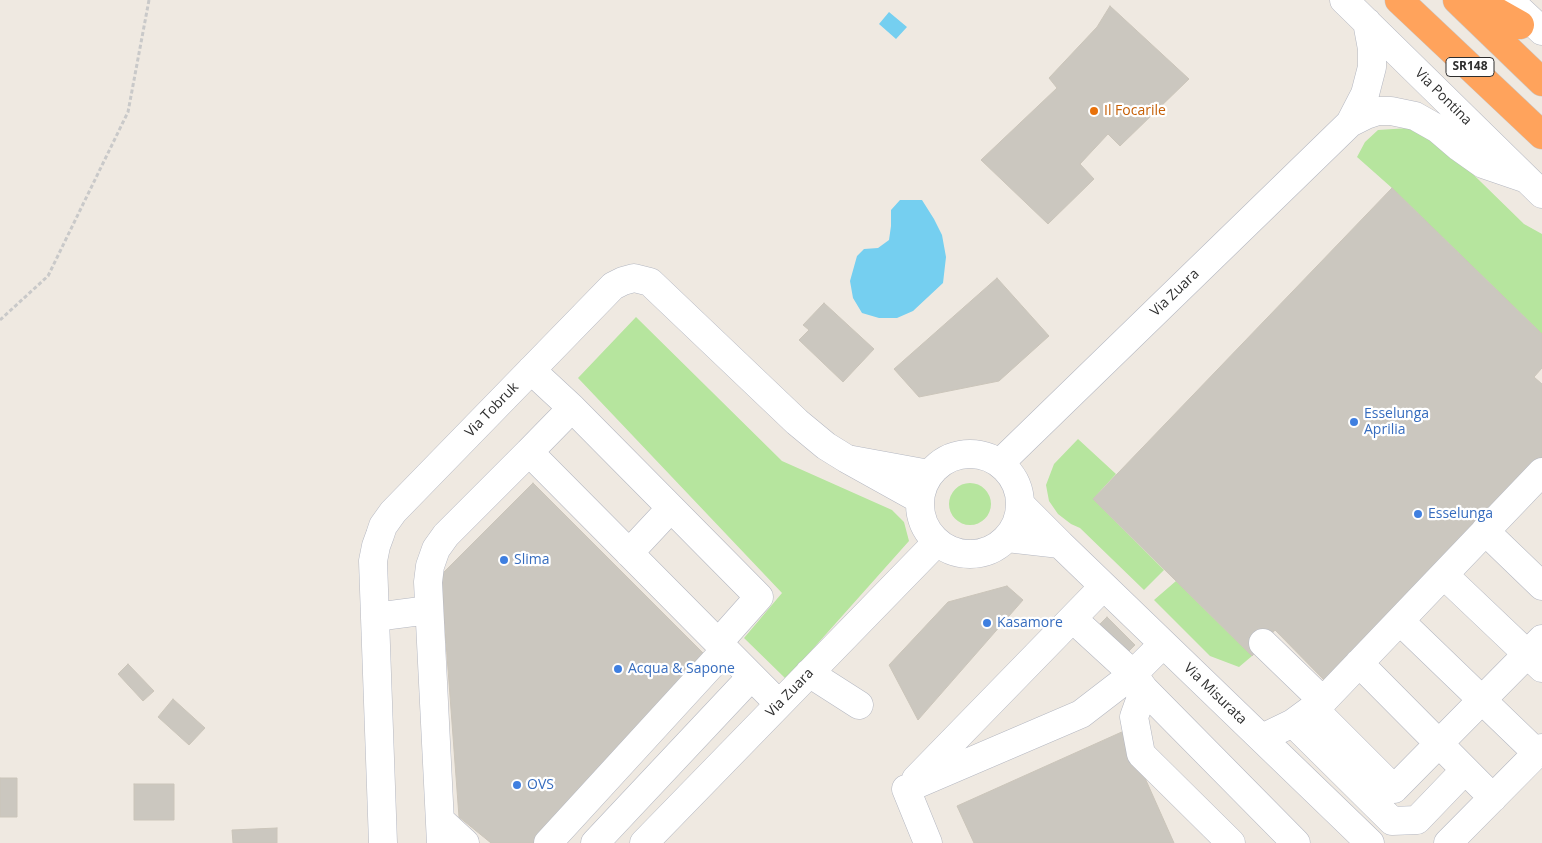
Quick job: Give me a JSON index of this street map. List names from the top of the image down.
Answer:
{
  "streets": {
    "highway": ["SR148"],
    "street": [
      "Via Pontina",
      "Via Zuara",
      "Via Tobruk",
      "Via Misurata"
    ]
  },
  "crossings": [
    ["Via Pontina", "Via Zuara"],
    ["Via Zuara", "Via Tobruk"],
    ["Via Zuara", "Via Misurata"],
    ["Via Tobruk", "Via Misurata"]
  ],
  "places": [
    "Il Focarile",
    "Esselunga Aprilia",
    "Esselunga",
    "Slima",
    "Kasamore",
    "Acqua & Sapone",
    "OVS"
  ]
}
